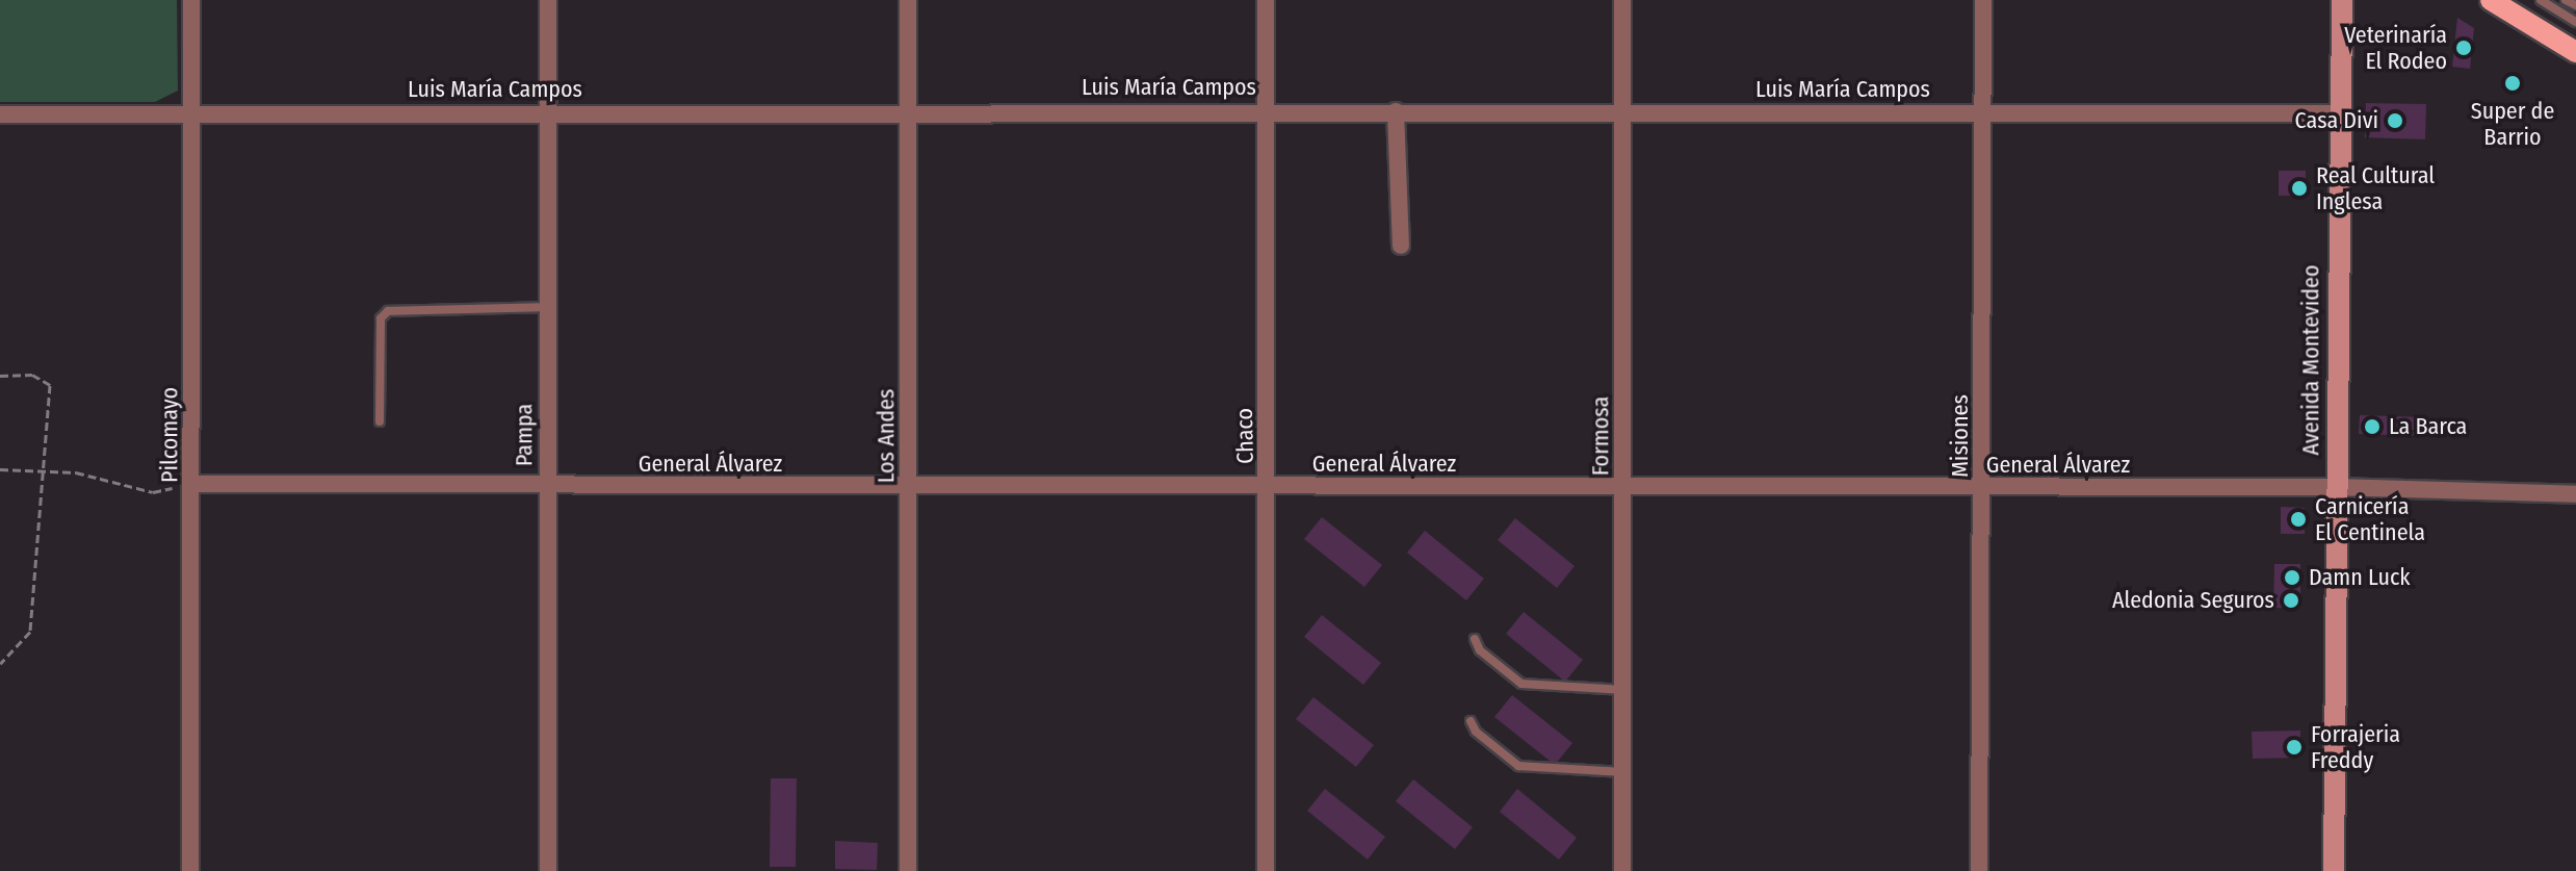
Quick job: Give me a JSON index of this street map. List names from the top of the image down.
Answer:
{
  "streets": {
    "street": [
      "Luis María Campos",
      "Avenida Montevideo",
      "Pilcomayo",
      "Pampa",
      "Los Andes",
      "Chaco",
      "Formosa",
      "Misiones",
      "General Álvarez"
    ]
  },
  "crossings": [
    ["Luis María Campos", "Avenida Montevideo"],
    ["Luis María Campos", "Pilcomayo"],
    ["Luis María Campos", "Pampa"],
    ["Luis María Campos", "Los Andes"],
    ["Luis María Campos", "Chaco"],
    ["Luis María Campos", "Formosa"],
    ["Luis María Campos", "Misiones"],
    ["Avenida Montevideo", "General Álvarez"],
    ["Pilcomayo", "General Álvarez"],
    ["Pampa", "General Álvarez"],
    ["Los Andes", "General Álvarez"],
    ["Chaco", "General Álvarez"],
    ["Formosa", "General Álvarez"],
    ["Misiones", "General Álvarez"]
  ],
  "places": [
    "Veterinaría El Rodeo",
    "Super de Barrio",
    "Casa Divi",
    "Real Cultural Inglesa",
    "La Barca",
    "Carnicería El Centinela",
    "Damn Luck",
    "Aledonia Seguros",
    "Forrajeria Freddy"
  ]
}
